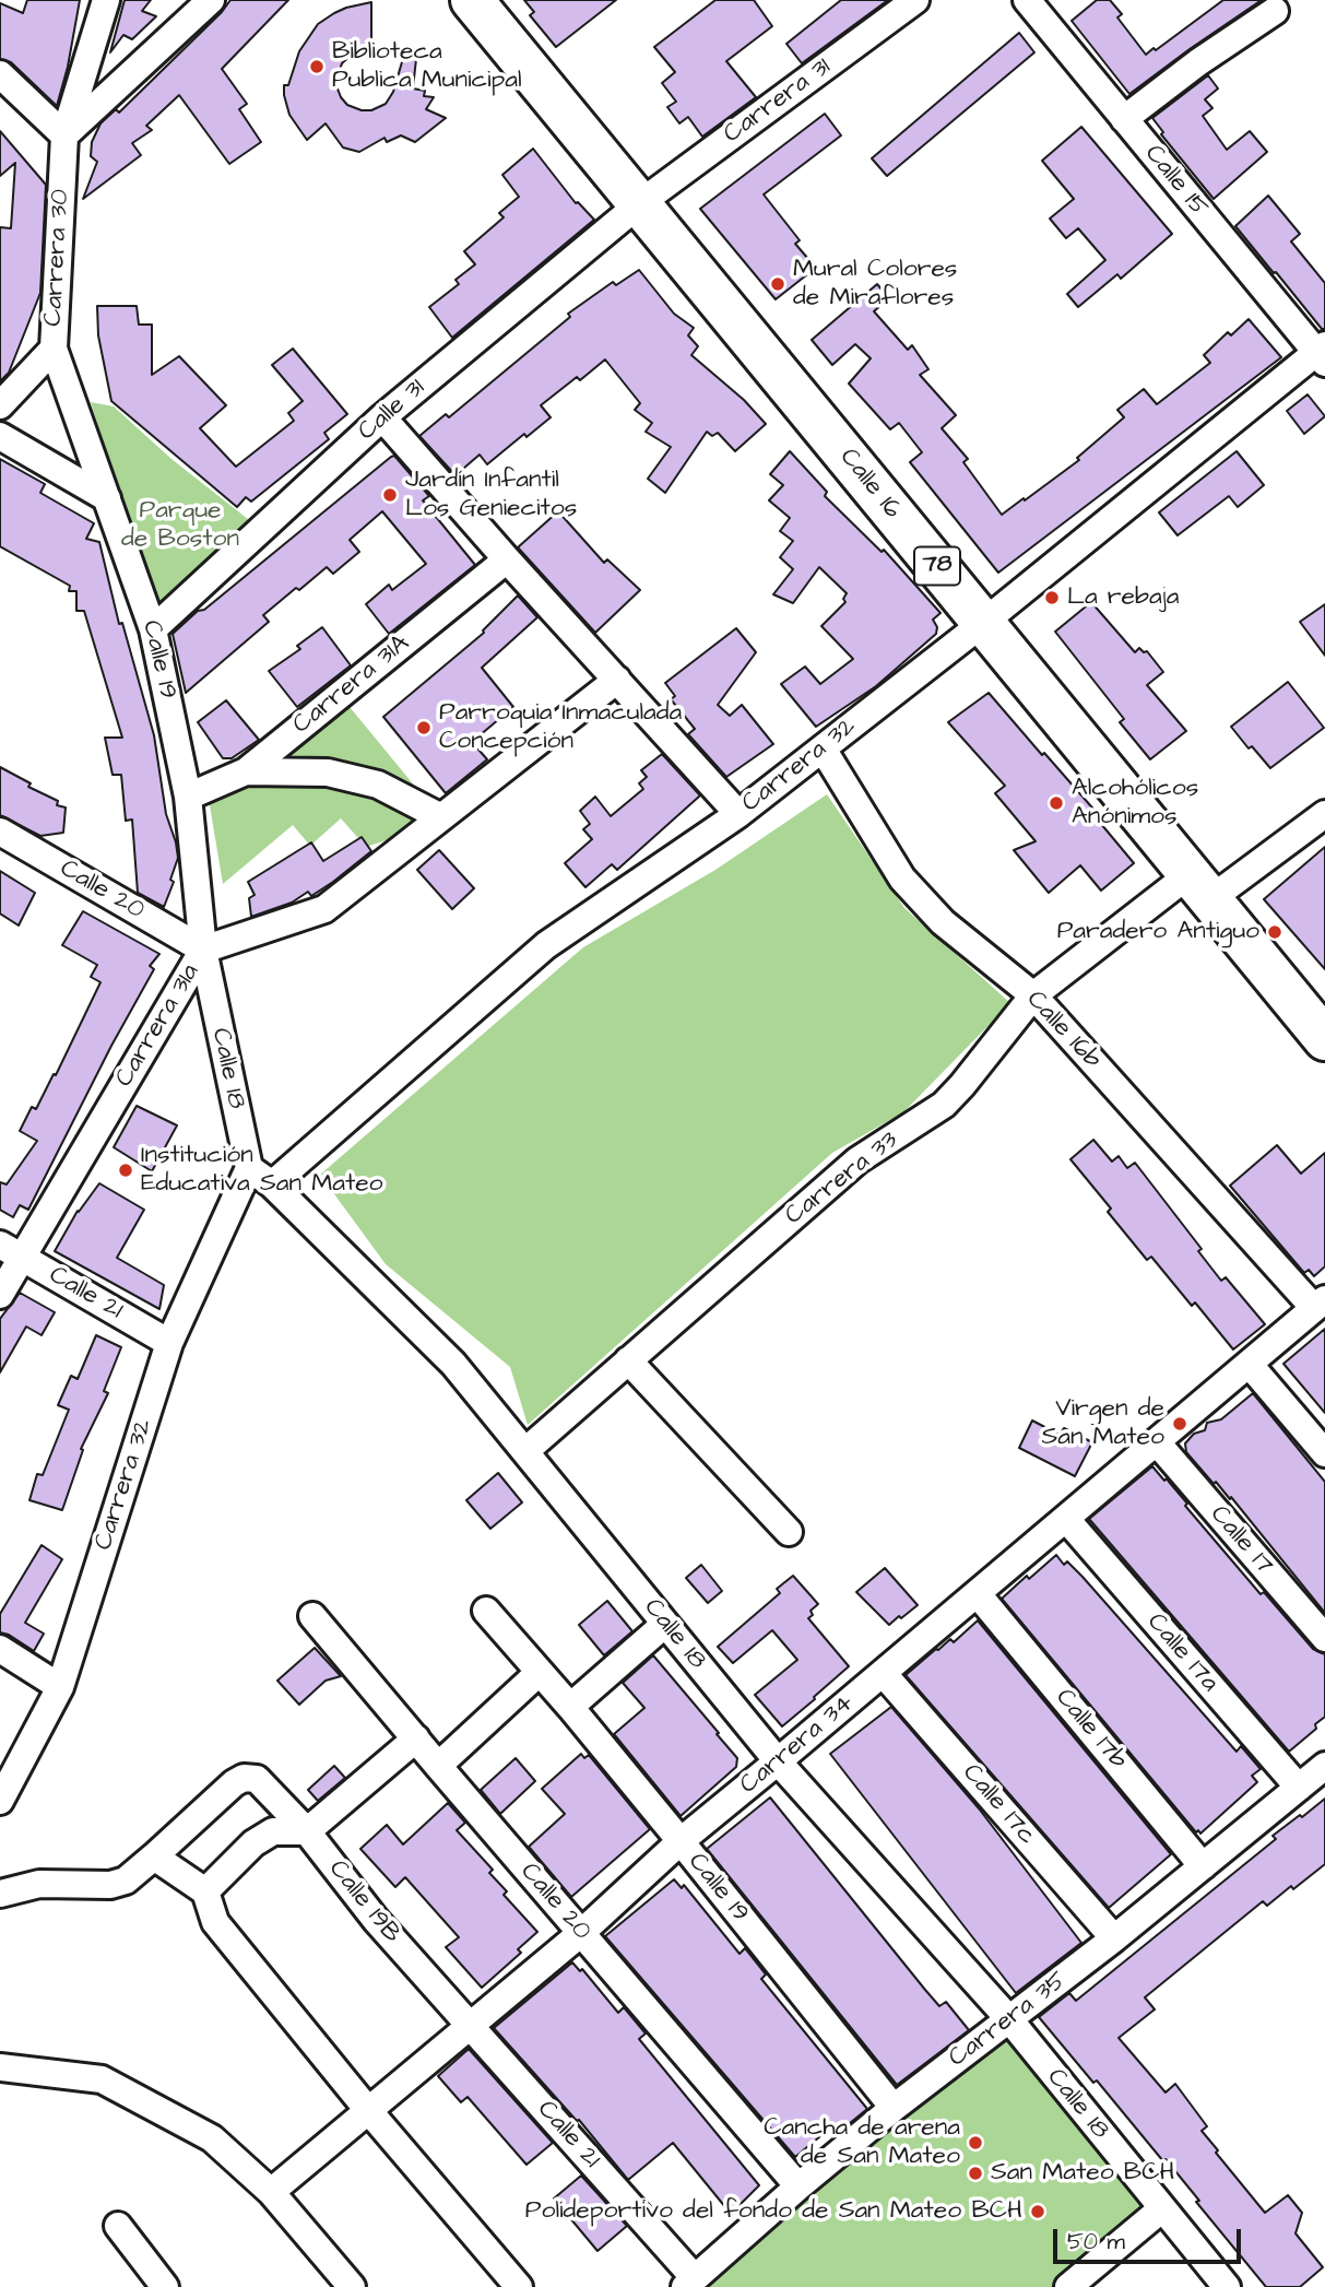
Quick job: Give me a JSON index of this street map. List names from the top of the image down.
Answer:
{
  "streets": {
    "highway": ["Calle 16", "78"],
    "street": [
      "Carrera 31",
      "Calle 15",
      "Carrera 30",
      "Calle 31",
      "Calle 19",
      "Carrera 31A",
      "Carrera 32",
      "Calle 20",
      "Carrera 31a",
      "Calle 16b",
      "Calle 18",
      "Carrera 33",
      "Calle 21",
      "Calle 17",
      "Calle 17a",
      "Calle 17b",
      "Carrera 34",
      "Calle 17c",
      "Calle 19B",
      "Carrera 35"
    ]
  },
  "crossings": [
    ["Carrera 31", "Calle 31"],
    ["Carrera 31", "Calle 16"],
    ["Calle 15", "Carrera 32"],
    ["Carrera 30", "Calle 19"],
    ["Calle 31", "Calle 16"],
    ["Calle 31", "Calle 19"],
    ["Calle 16", "Carrera 32"],
    ["Calle 16", "Carrera 33"],
    ["Calle 19", "Carrera 31A"],
    ["Calle 19", "Calle 20"],
    ["Calle 19", "Carrera 31a"],
    ["Calle 19", "Calle 18"],
    ["Calle 19", "Carrera 34"],
    ["Calle 19", "Carrera 35"],
    ["Carrera 32", "Calle 16b"],
    ["Carrera 32", "Calle 18"],
    ["Carrera 32", "Calle 21"],
    ["Calle 20", "Carrera 31a"],
    ["Calle 20", "Calle 18"],
    ["Calle 20", "Carrera 34"],
    ["Calle 20", "Carrera 35"],
    ["Carrera 31a", "Calle 18"],
    ["Carrera 31a", "Calle 21"],
    ["Calle 16b", "Carrera 33"],
    ["Calle 16b", "Carrera 34"],
    ["Calle 18", "Carrera 33"],
    ["Calle 18", "Carrera 34"],
    ["Calle 18", "Carrera 35"],
    ["Calle 21", "Carrera 34"],
    ["Calle 21", "Calle 19B"],
    ["Calle 21", "Carrera 35"],
    ["Calle 17", "Carrera 34"],
    ["Calle 17a", "Carrera 34"],
    ["Calle 17a", "Carrera 35"],
    ["Calle 17b", "Carrera 34"],
    ["Calle 17b", "Carrera 35"],
    ["Carrera 34", "Calle 17c"],
    ["Carrera 34", "Calle 19B"],
    ["Calle 17c", "Carrera 35"]
  ],
  "parks": ["Parque de Boston"],
  "places": [
    "Biblioteca Publica Municipal",
    "Mural Colores de Miraflores",
    "Jardín Infantil Los Geniecitos",
    "La rebaja",
    "Parroquia Inmaculada Concepción",
    "Alcohólicos Anónimos",
    "Paradero Antiguo",
    "Institución Educativa San Mateo",
    "Virgen de San Mateo",
    "Cancha de arena de San Mateo",
    "San Mateo BCH",
    "Polideportivo del fondo de San Mateo BCH"
  ],
  "scale_bar": "50 m"
}
